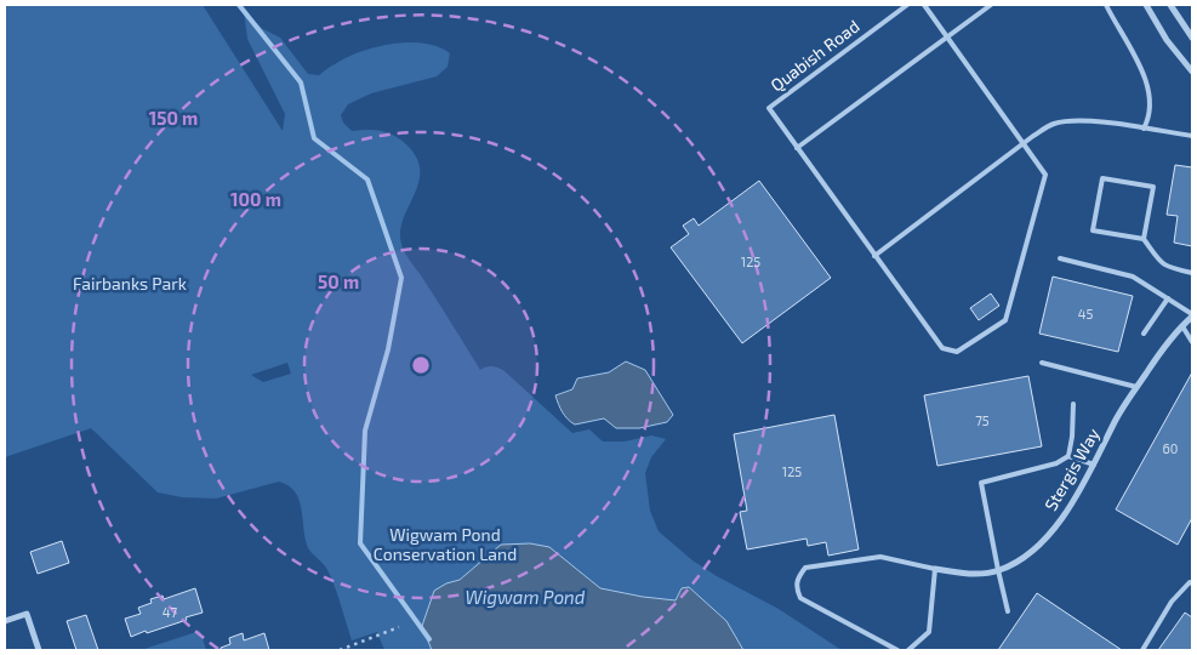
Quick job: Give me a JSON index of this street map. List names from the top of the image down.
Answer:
{
  "streets": {
    "street": ["Stergis Way"],
    "lane": ["Quabish Road"]
  },
  "water": ["Wigwam Pond"],
  "parks": ["Fairbanks Park", "Wigwam Pond Conservation Land"],
  "house_numbers": [
    "125",
    "45",
    "75",
    "60",
    "125",
    "47"
  ],
  "rings": ["150 m", "100 m", "50 m"]
}
